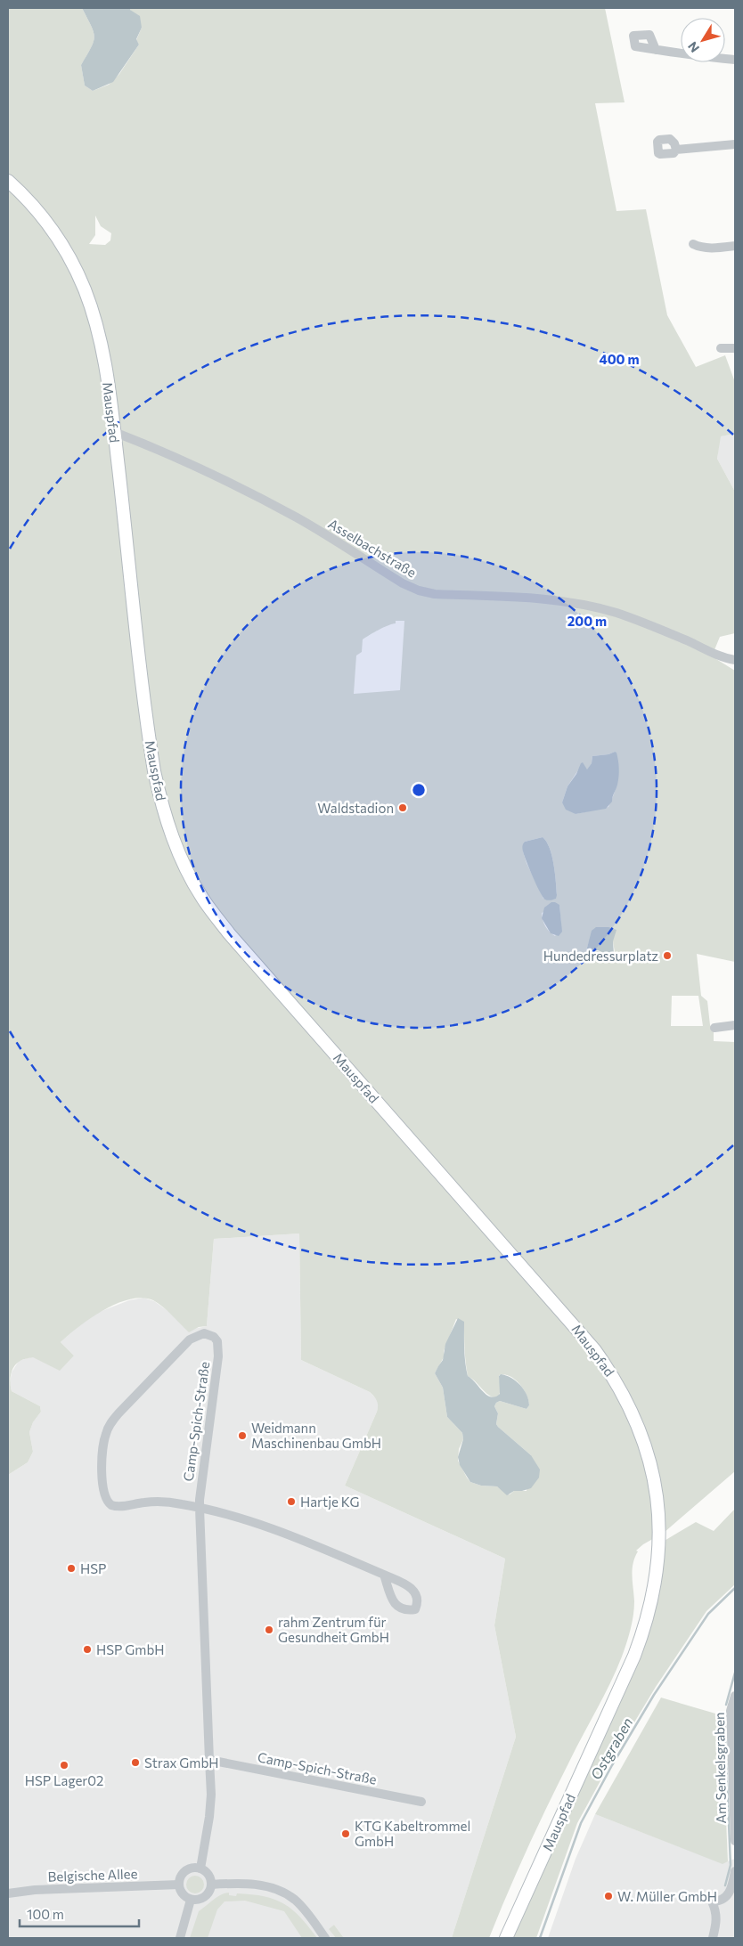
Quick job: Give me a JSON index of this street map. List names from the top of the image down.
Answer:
{
  "streets": {
    "street": [
      "Mauspfad",
      "Asselbachstraße",
      "Camp-Spich-Straße",
      "Am Senkelsgraben",
      "Belgische Allee"
    ]
  },
  "crossings": [
    ["Mauspfad", "Asselbachstraße"],
    ["Camp-Spich-Straße", "Belgische Allee"]
  ],
  "water": ["Ostgraben"],
  "places": [
    "Waldstadion",
    "Hundedressurplatz",
    "Weidmann Maschinenbau GmbH",
    "Hartje KG",
    "HSP",
    "rahm Zentrum für Gesundheit GmbH",
    "HSP GmbH",
    "Strax GmbH",
    "HSP Lager02",
    "KTG Kabeltrommel GmbH",
    "W. Müller GmbH"
  ],
  "scale_bar": "100 m",
  "north": "bottom left",
  "rings": ["400 m", "200 m"]
}
